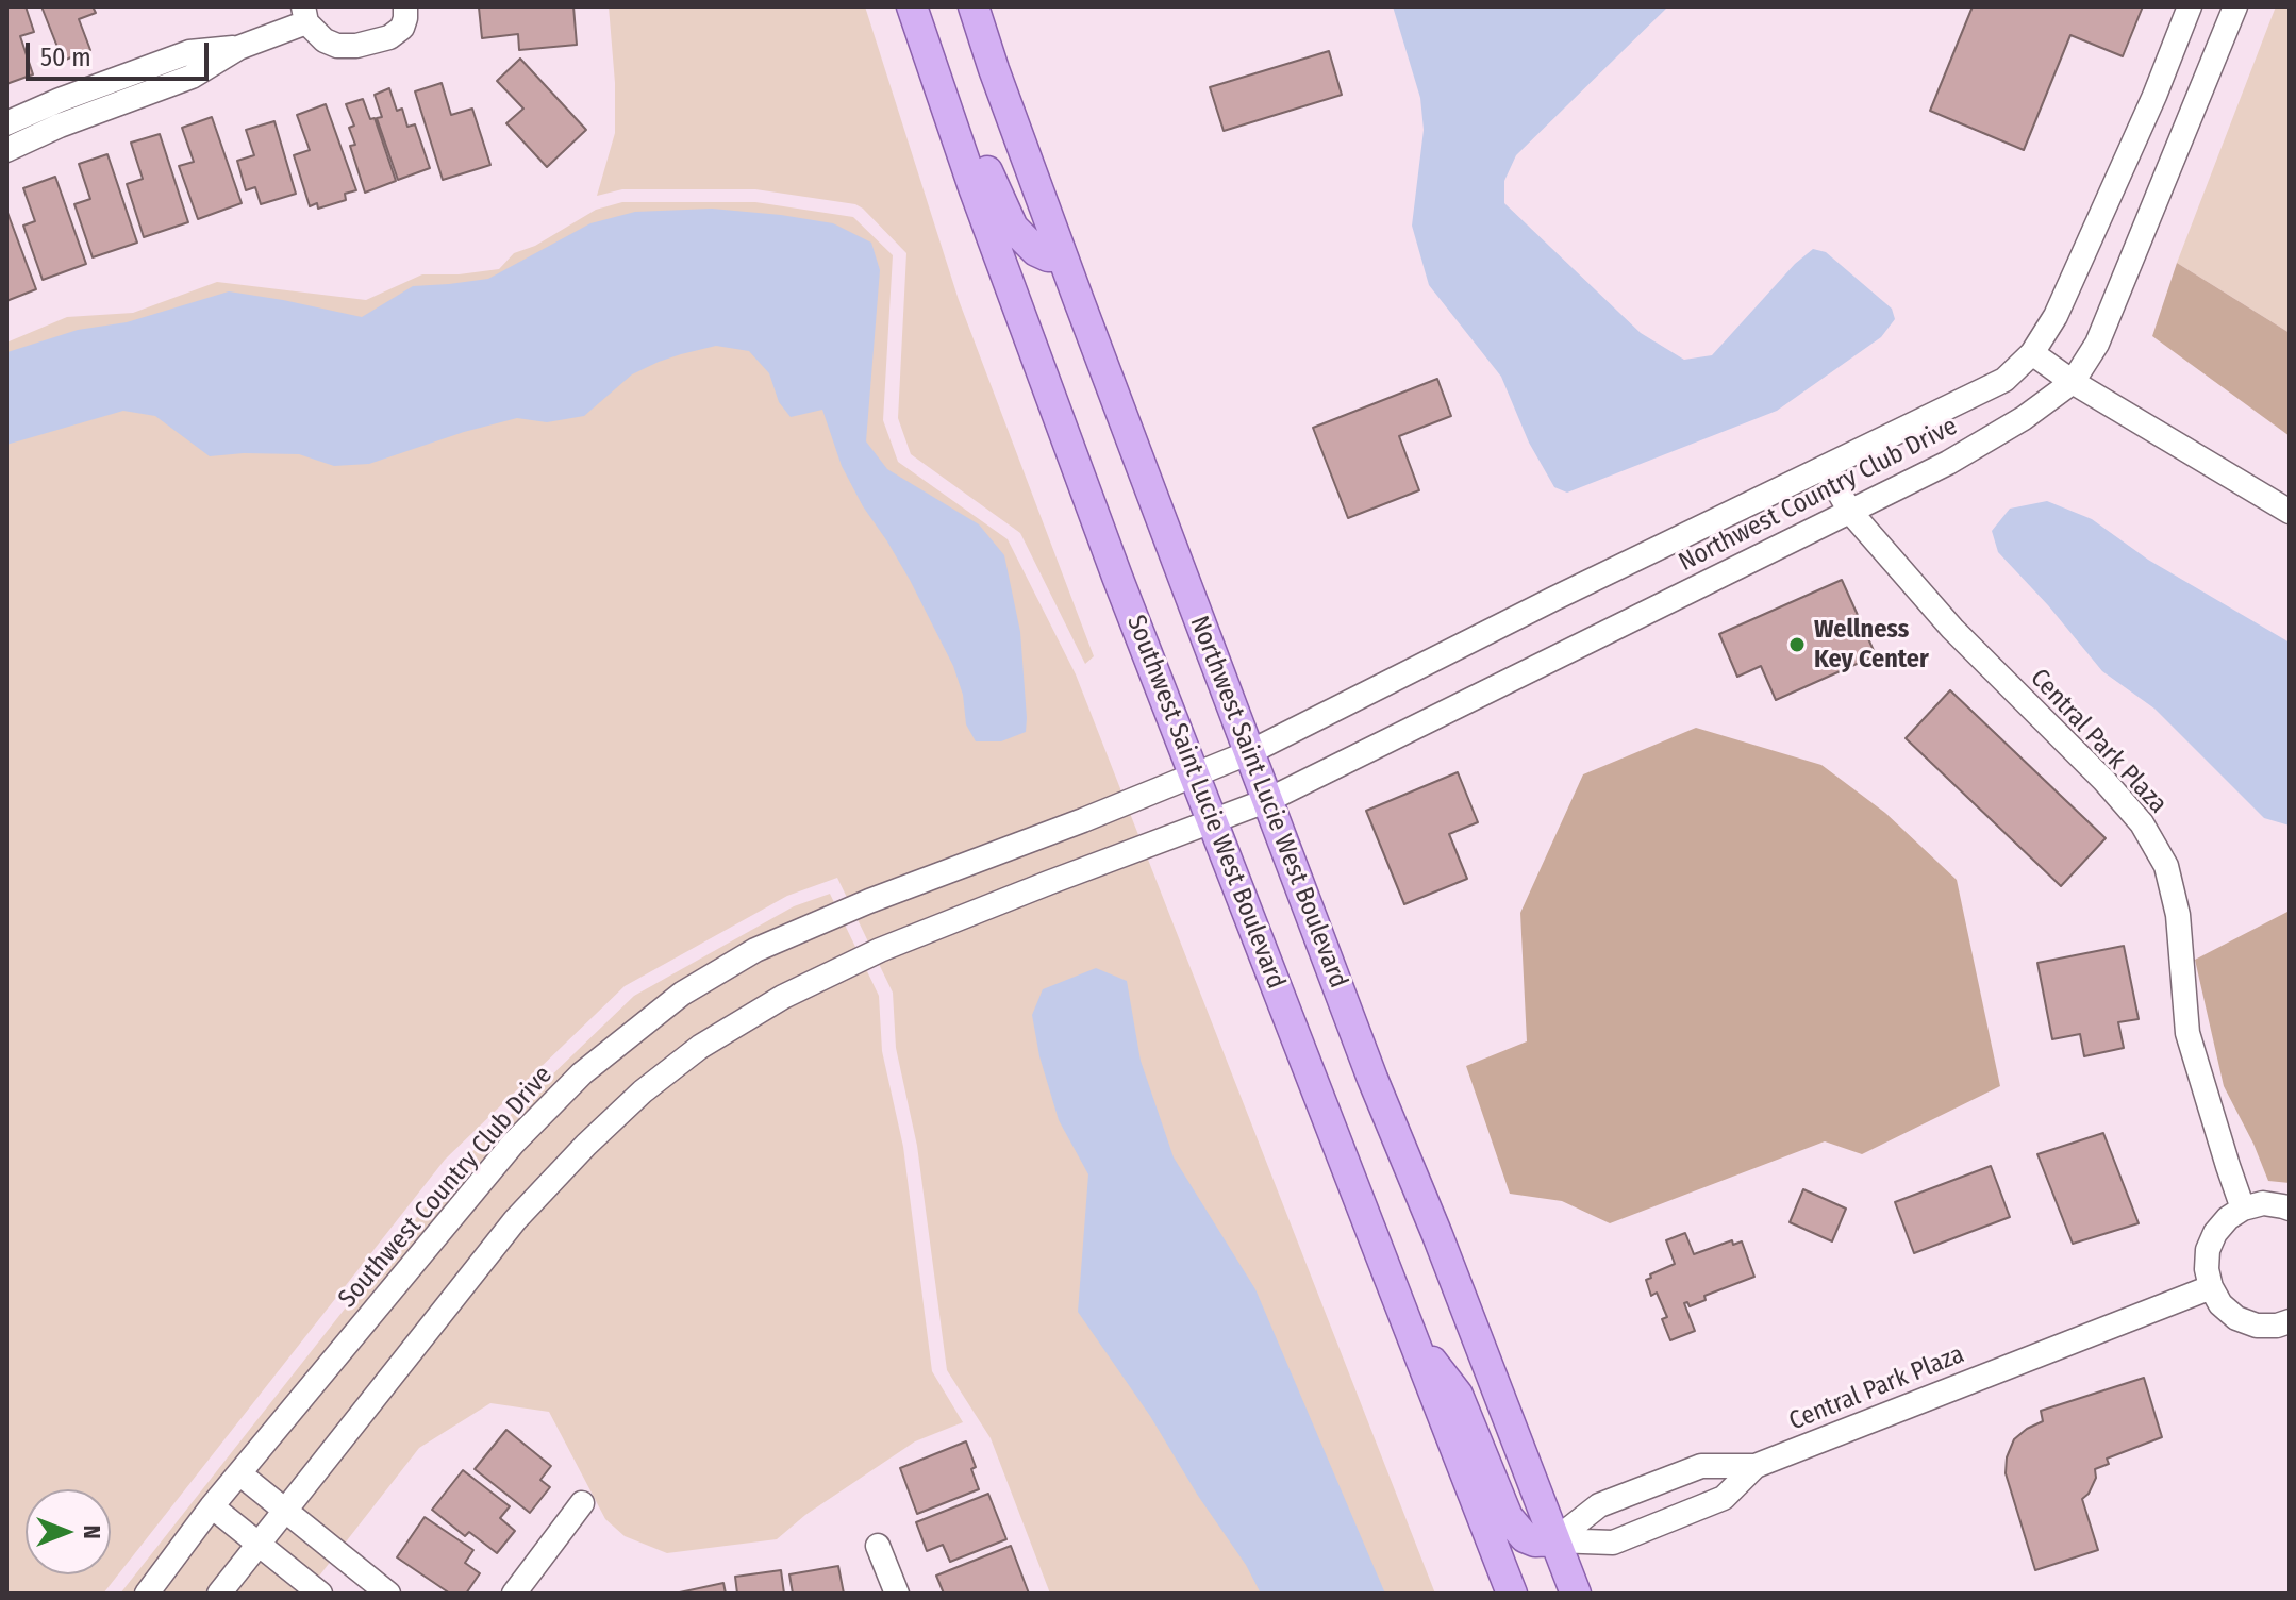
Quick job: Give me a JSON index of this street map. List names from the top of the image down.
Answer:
{
  "streets": {
    "main road": ["Southwest Saint Lucie West Boulevard", "Northwest Saint Lucie West Boulevard"],
    "street": ["Northwest Country Club Drive", "Central Park Plaza", "Southwest Country Club Drive"]
  },
  "crossings": [
    ["Northwest Country Club Drive", "Central Park Plaza"],
    ["Northwest Country Club Drive", "Southwest Saint Lucie West Boulevard"],
    ["Northwest Country Club Drive", "Northwest Saint Lucie West Boulevard"],
    ["Northwest Country Club Drive", "Southwest Country Club Drive"],
    ["Central Park Plaza", "Northwest Saint Lucie West Boulevard"],
    ["Southwest Saint Lucie West Boulevard", "Southwest Country Club Drive"]
  ],
  "places": ["Wellness Key Center"],
  "scale_bar": "50 m",
  "north": "right"
}
